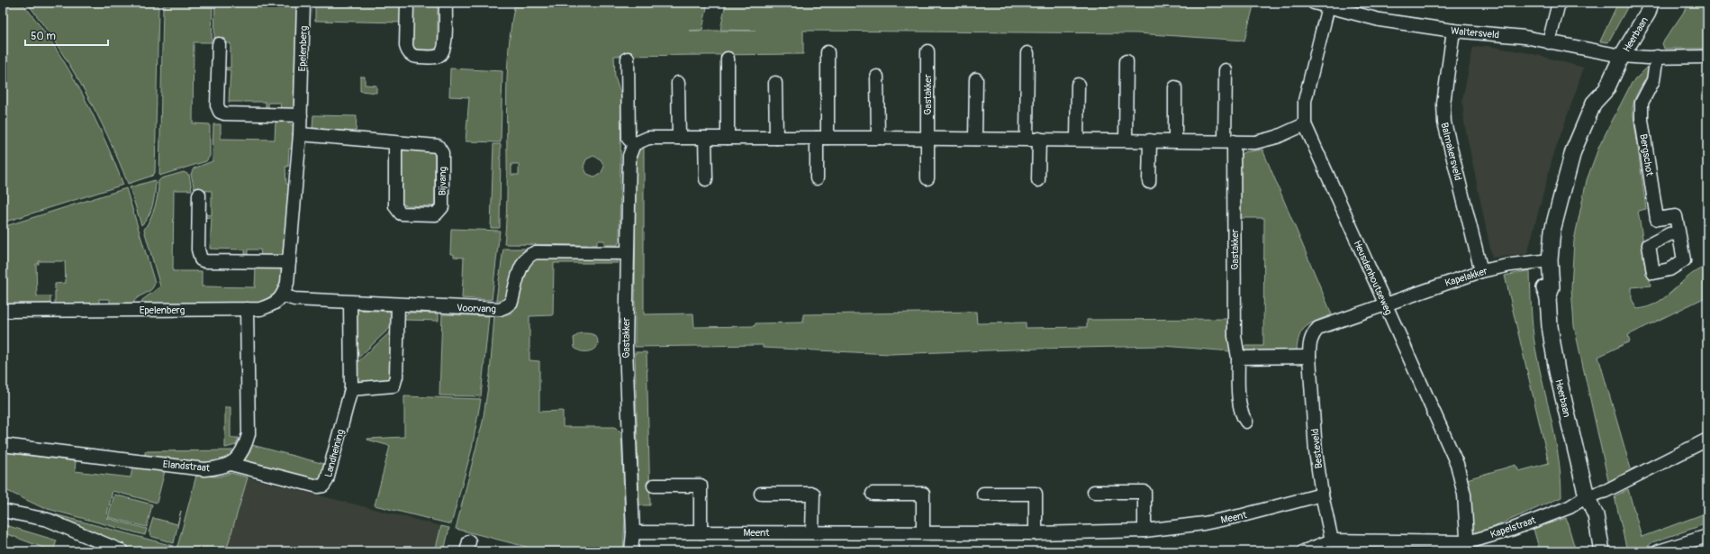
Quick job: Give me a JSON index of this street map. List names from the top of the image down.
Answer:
{
  "streets": {
    "street": [
      "Waltersveld",
      "Heerbaan",
      "Epelenberg",
      "Gastakker",
      "Balmakersveld",
      "Bergschot",
      "Bijvang",
      "Kapelakker",
      "Heusdenhoutseweg",
      "Voorvang",
      "Besteveld",
      "Landheining",
      "Elandstraat",
      "Meent",
      "Kapelstraat"
    ]
  },
  "crossings": [
    ["Waltersveld", "Heerbaan"],
    ["Waltersveld", "Balmakersveld"],
    ["Waltersveld", "Heusdenhoutseweg"],
    ["Heerbaan", "Kapelakker"],
    ["Heerbaan", "Kapelstraat"],
    ["Epelenberg", "Bijvang"],
    ["Epelenberg", "Voorvang"],
    ["Gastakker", "Voorvang"],
    ["Gastakker", "Meent"],
    ["Balmakersveld", "Kapelakker"],
    ["Kapelakker", "Heusdenhoutseweg"],
    ["Kapelakker", "Besteveld"],
    ["Heusdenhoutseweg", "Besteveld"],
    ["Heusdenhoutseweg", "Kapelstraat"],
    ["Besteveld", "Meent"],
    ["Besteveld", "Kapelstraat"],
    ["Landheining", "Elandstraat"]
  ],
  "scale_bar": "50 m"
}
